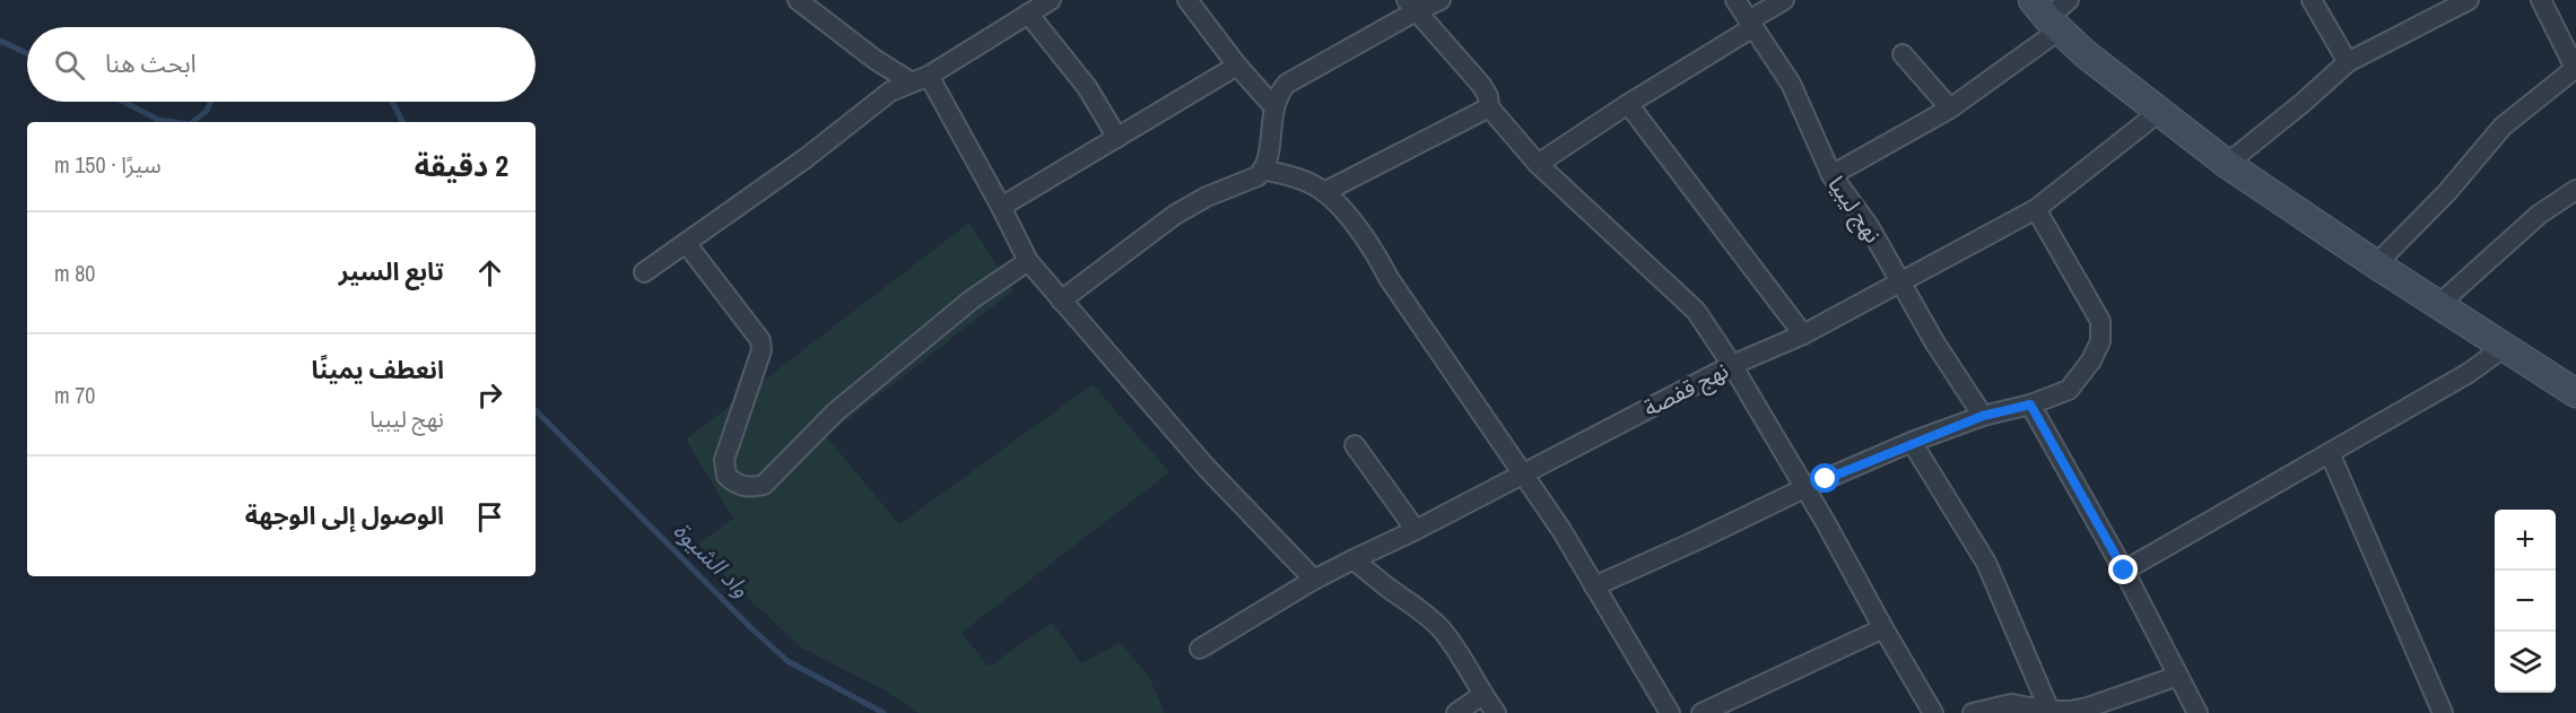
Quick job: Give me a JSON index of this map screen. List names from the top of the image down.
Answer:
{
  "streets": {
    "street": ["نهج ليبيا", "نهج قفصة"]
  },
  "crossings": [
    ["نهج ليبيا", "نهج قفصة"]
  ],
  "water": ["واد الشيوة"],
  "page": {
    "search": "ابحث هنا",
    "heading": ["2 دقيقة", "سيرًا · 150 m"],
    "list": [
      ["تابع السير", "80 m"],
      ["انعطف يمينًا", "نهج ليبيا", "70 m"],
      "الوصول إلى الوجهة"
    ],
    "map_buttons": ["+", "−"]
  }
}
